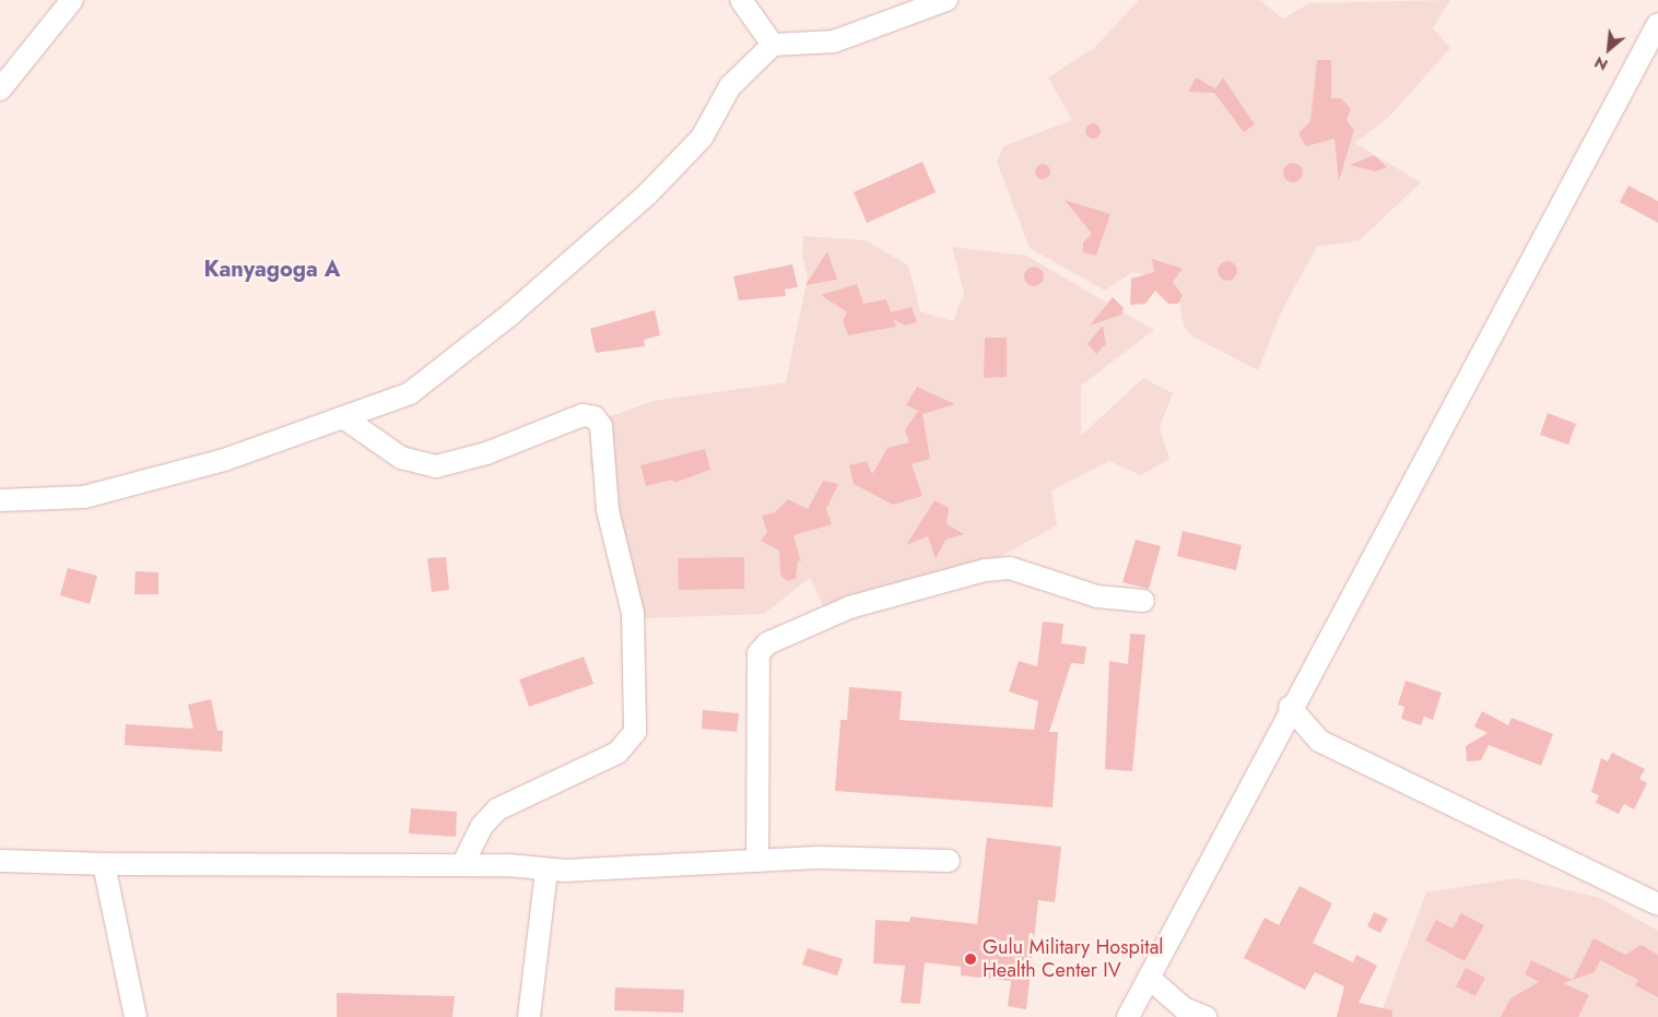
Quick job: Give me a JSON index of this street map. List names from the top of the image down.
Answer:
{
  "districts": ["Kanyagoga A"],
  "places": ["Gulu Military Hospital Health Center IV"],
  "north": "bottom left"
}
